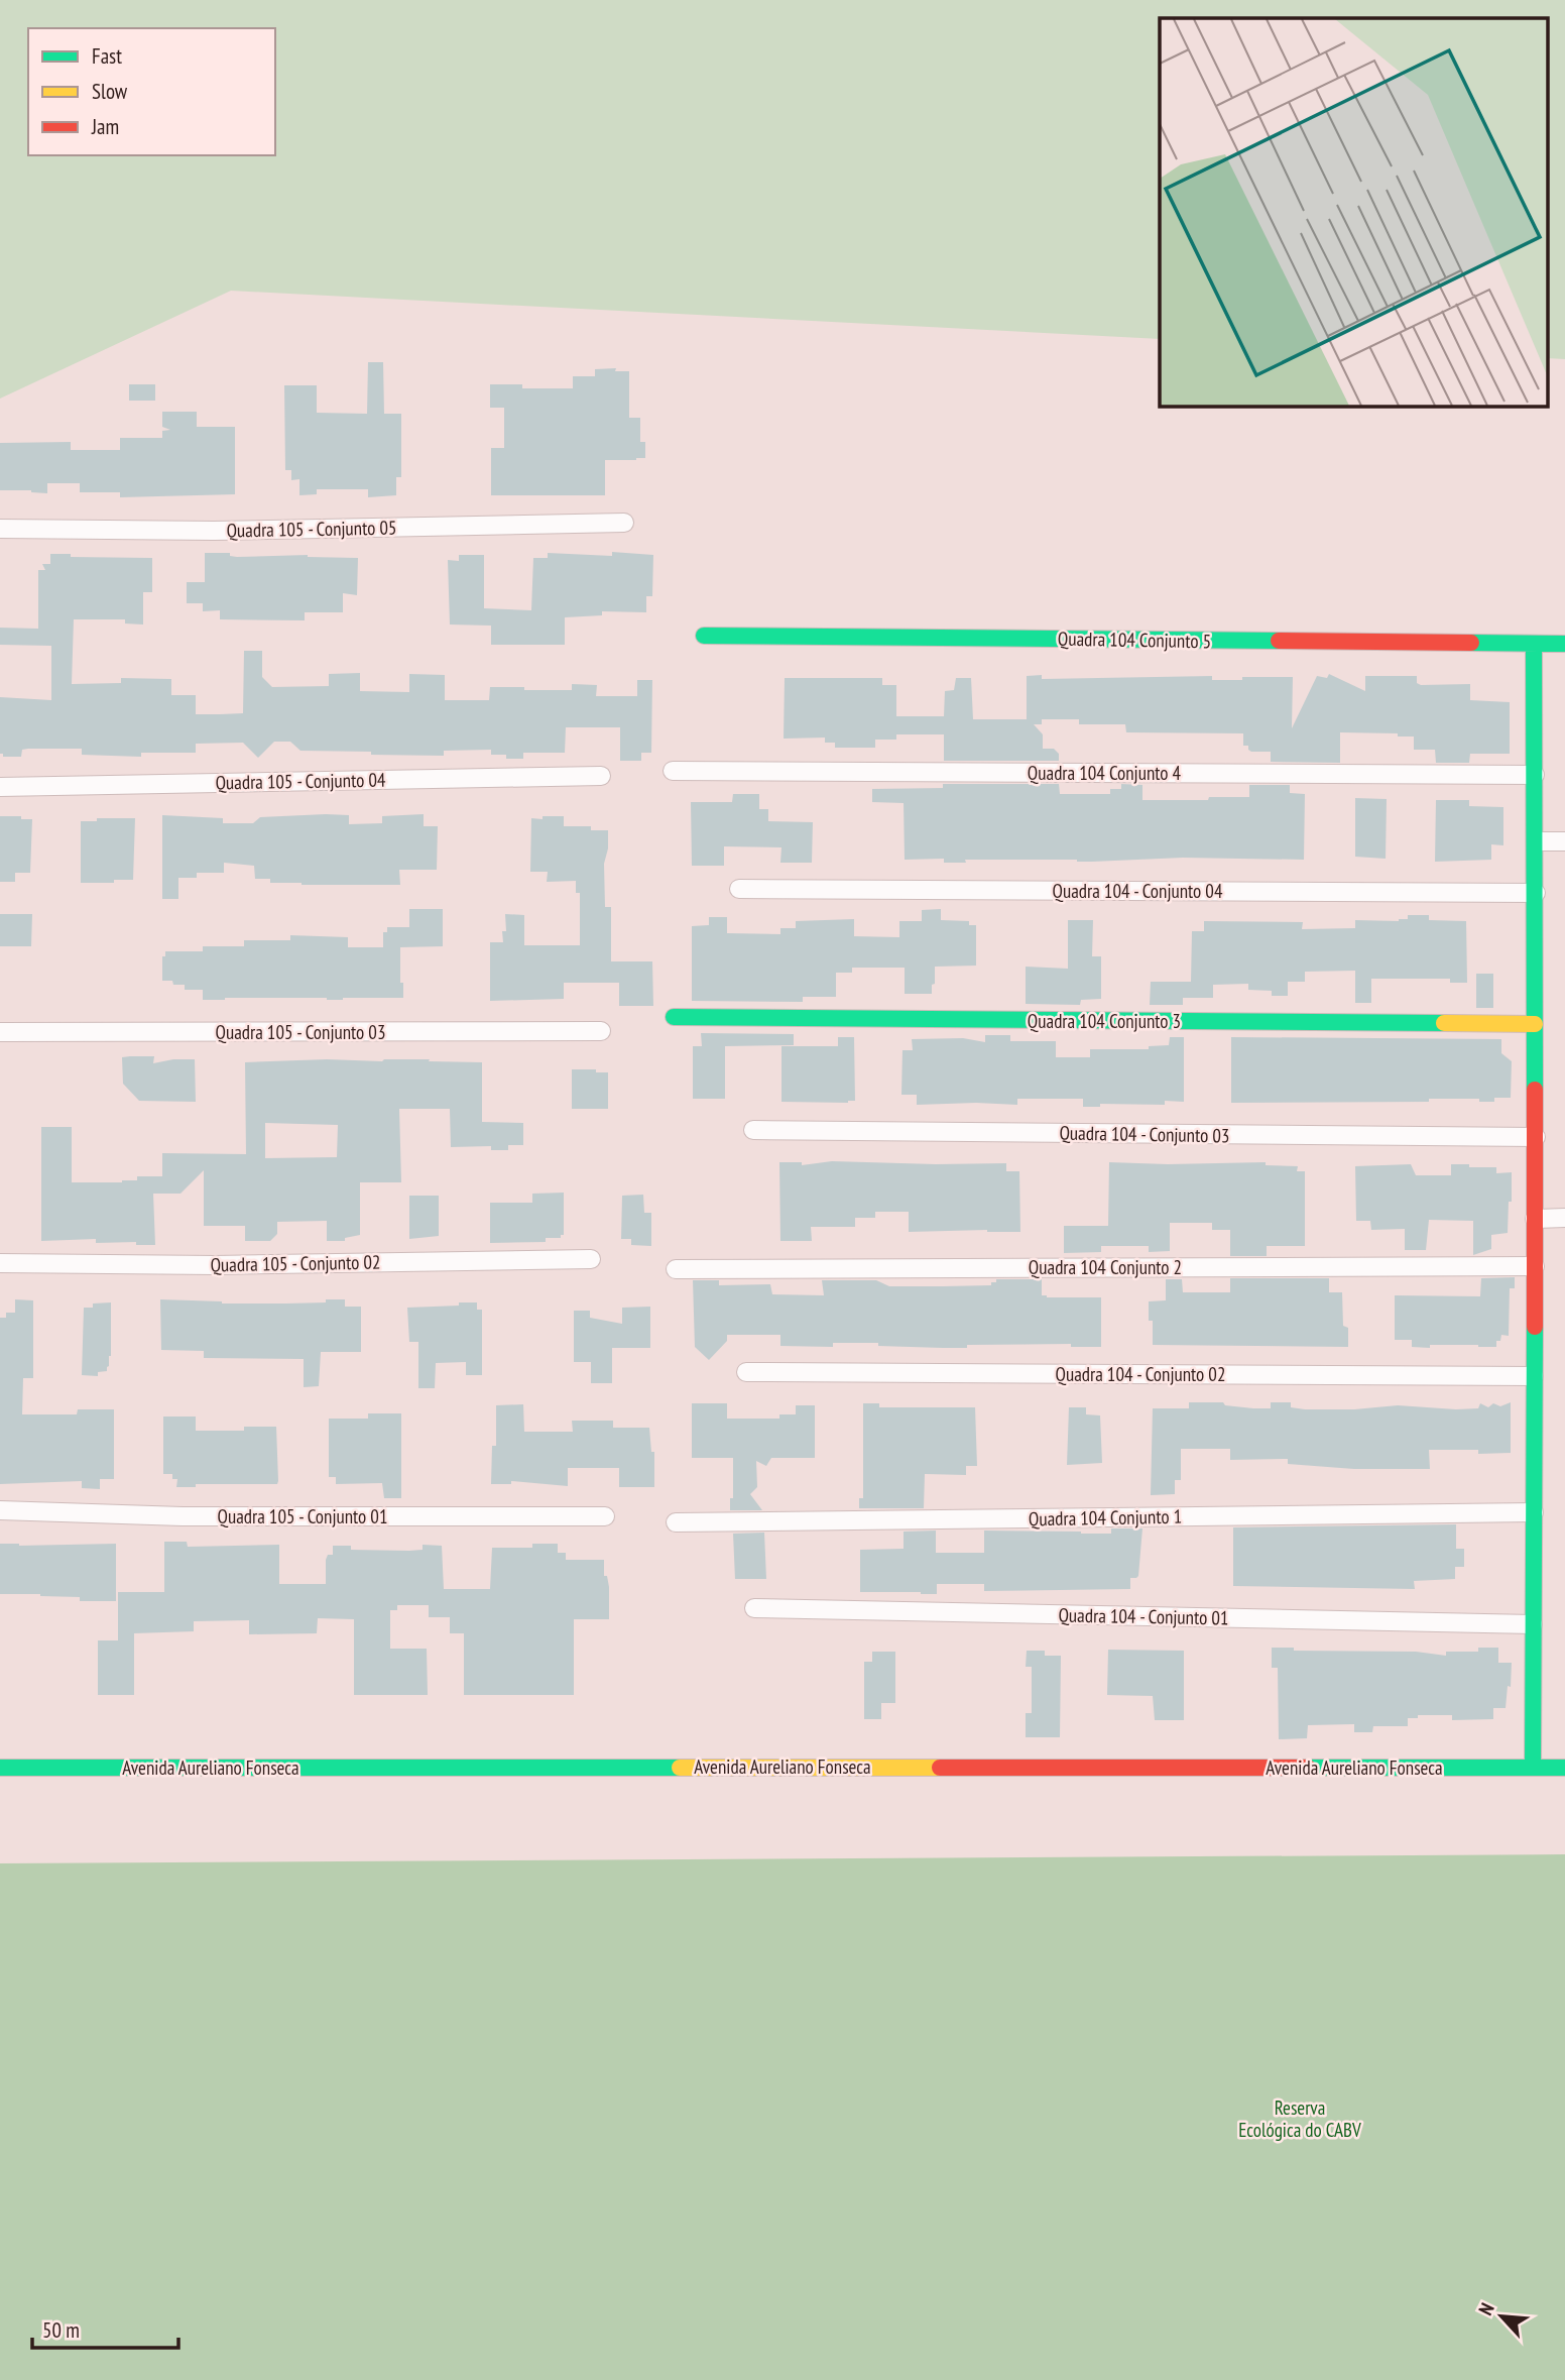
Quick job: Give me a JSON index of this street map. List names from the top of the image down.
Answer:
{
  "streets": {
    "street": [
      "Quadra 105 - Conjunto 05",
      "Quadra 104 Conjunto 5",
      "Quadra 104 Conjunto 4",
      "Quadra 105 - Conjunto 04",
      "Quadra 104 - Conjunto 04",
      "Quadra 104 Conjunto 3",
      "Quadra 105 - Conjunto 03",
      "Quadra 104 - Conjunto 03",
      "Quadra 105 - Conjunto 02",
      "Quadra 104 Conjunto 2",
      "Quadra 104 - Conjunto 02",
      "Quadra 105 - Conjunto 01",
      "Quadra 104 Conjunto 1",
      "Quadra 104 - Conjunto 01",
      "Avenida Aureliano Fonseca"
    ]
  },
  "parks": ["Reserva Ecológica do CABV"],
  "legend": ["Fast", "Slow", "Jam"],
  "scale_bar": "50 m",
  "north": "top left"
}
